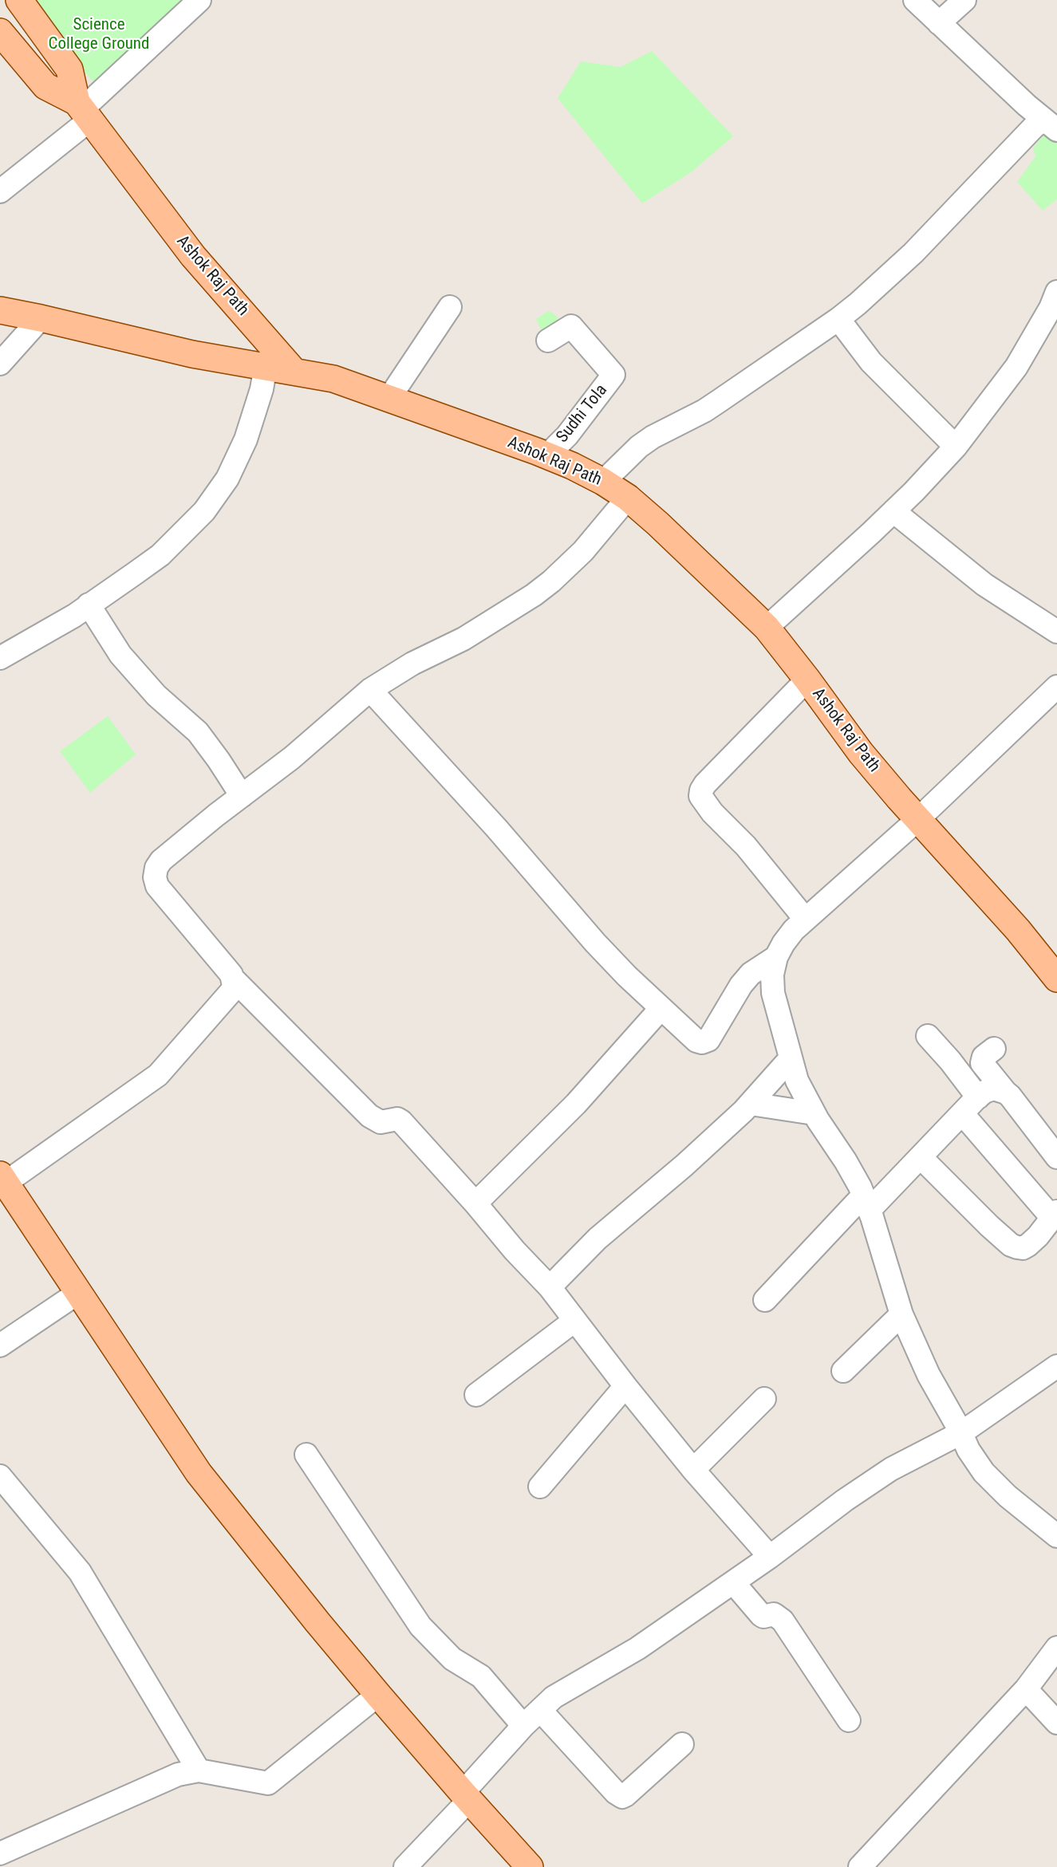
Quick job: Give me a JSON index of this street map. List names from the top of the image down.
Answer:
{
  "streets": {
    "main road": ["Ashok Raj Path"],
    "street": ["Sudhi Tola"]
  },
  "crossings": [
    ["Ashok Raj Path", "Sudhi Tola"]
  ],
  "parks": ["Science College Ground"]
}
